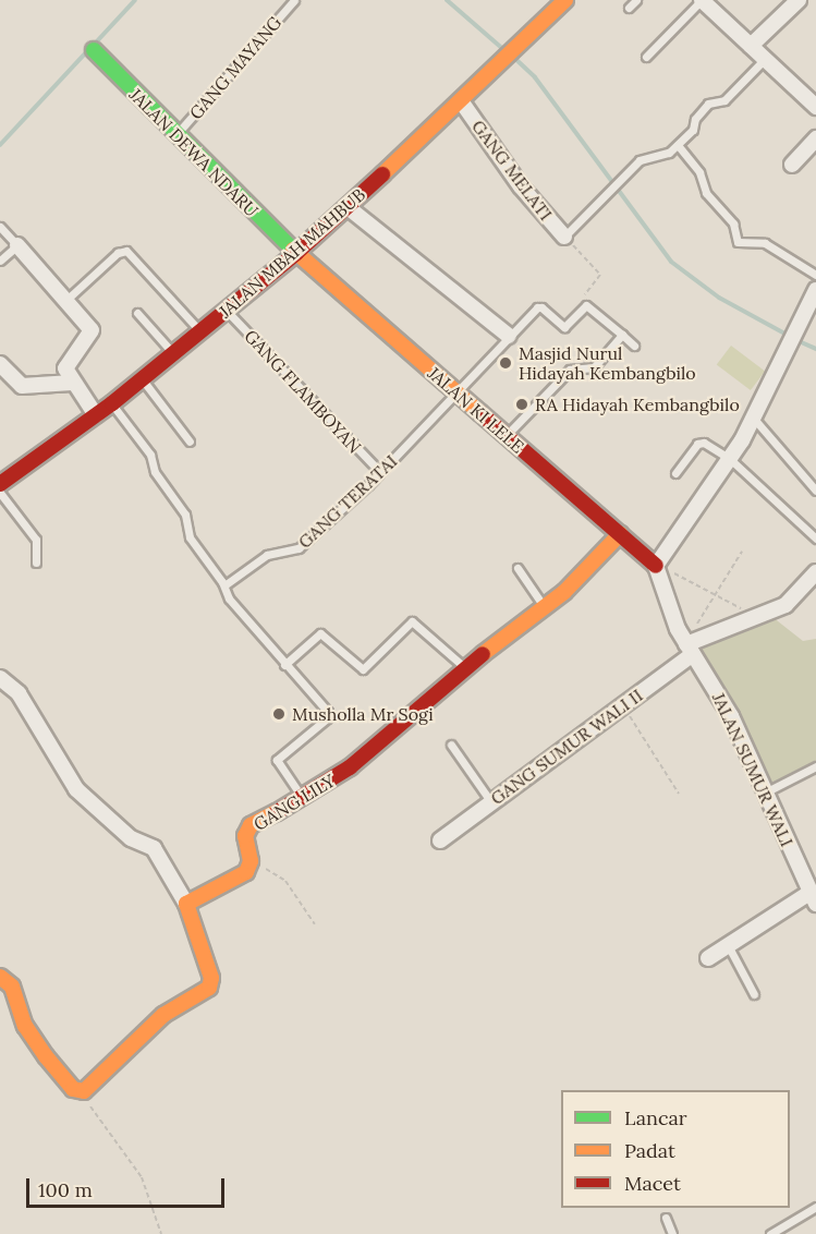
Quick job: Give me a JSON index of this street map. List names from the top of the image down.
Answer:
{
  "streets": {
    "street": [
      "JALAN DEWA NDARU",
      "GANG MELATI",
      "JALAN MBAH MAHBUB",
      "JALAN KI LELE",
      "GANG SUMUR WALI II",
      "JALAN SUMUR WALI",
      "GANG LILY"
    ],
    "lane": ["GANG MAYANG", "GANG FLAMBOYAN", "GANG TERATAI"]
  },
  "crossings": [
    ["GANG MAYANG", "JALAN DEWA NDARU"],
    ["JALAN DEWA NDARU", "JALAN MBAH MAHBUB"],
    ["JALAN DEWA NDARU", "JALAN KI LELE"],
    ["GANG MELATI", "JALAN MBAH MAHBUB"],
    ["JALAN MBAH MAHBUB", "GANG FLAMBOYAN"],
    ["JALAN MBAH MAHBUB", "JALAN KI LELE"],
    ["GANG FLAMBOYAN", "GANG TERATAI"],
    ["JALAN KI LELE", "GANG TERATAI"],
    ["JALAN KI LELE", "JALAN SUMUR WALI"],
    ["JALAN KI LELE", "GANG LILY"],
    ["GANG SUMUR WALI II", "JALAN SUMUR WALI"]
  ],
  "places": ["Masjid Nurul Hidayah Kembangbilo", "RA Hidayah Kembangbilo", "Musholla Mr Sogi"],
  "legend": ["Lancar", "Padat", "Macet"],
  "scale_bar": "100 m"
}
